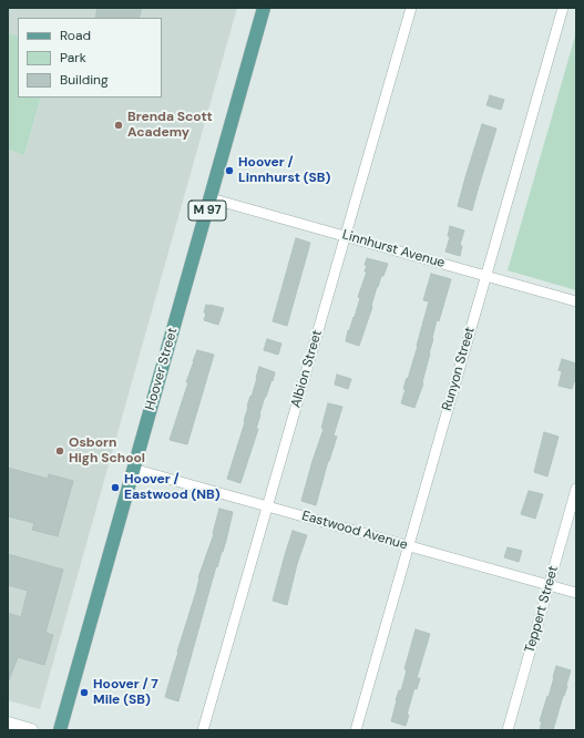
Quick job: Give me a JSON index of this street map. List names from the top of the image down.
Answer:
{
  "streets": {
    "main road": ["M 97", "Hoover Street"],
    "street": [
      "Linnhurst Avenue",
      "Albion Street",
      "Runyon Street",
      "Eastwood Avenue",
      "Teppert Street"
    ]
  },
  "crossings": [
    ["Linnhurst Avenue", "Hoover Street"],
    ["Linnhurst Avenue", "Albion Street"],
    ["Linnhurst Avenue", "Runyon Street"],
    ["Hoover Street", "Eastwood Avenue"],
    ["Albion Street", "Eastwood Avenue"],
    ["Runyon Street", "Eastwood Avenue"],
    ["Eastwood Avenue", "Teppert Street"]
  ],
  "places": [
    "Brenda Scott Academy",
    "Hoover / Linnhurst (SB)",
    "Osborn High School",
    "Hoover / Eastwood (NB)",
    "Hoover / 7 Mile (SB)"
  ],
  "legend": ["Road", "Park", "Building"]
}
